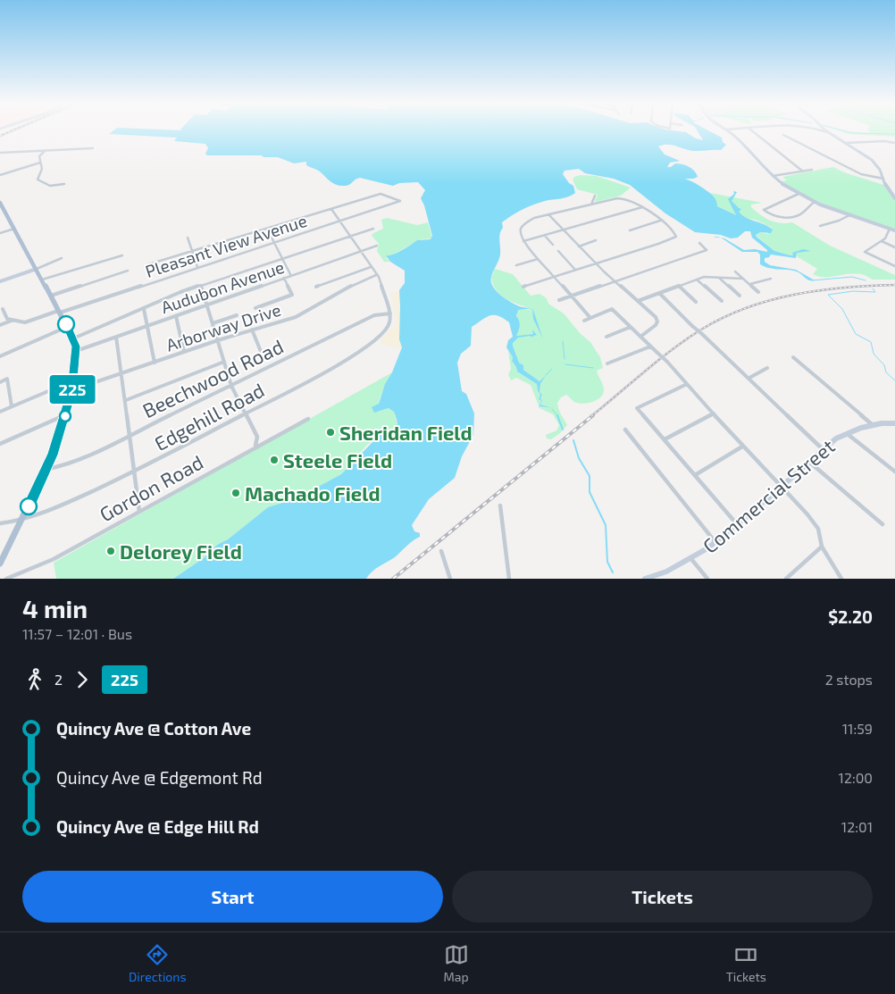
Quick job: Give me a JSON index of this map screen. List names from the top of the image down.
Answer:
{
  "streets": {
    "street": [
      "Pleasant View Avenue",
      "Audubon Avenue",
      "Arborway Drive",
      "Beechwood Road",
      "Edgehill Road",
      "Gordon Road",
      "Commercial Street"
    ]
  },
  "crossings": [
    ["Beechwood Road", "Edgehill Road"]
  ],
  "places": [
    "Sheridan Field",
    "Steele Field",
    "Machado Field",
    "Delorey Field"
  ],
  "lines": ["bus line 225"],
  "page": {
    "on_map": "225",
    "heading": ["4 min", "11:57 – 12:01 · Bus", "$2.20"],
    "legs": ["2", "225", "2 stops"],
    "list": [
      {
        "name": "Quincy Ave @ Cotton Ave",
        "value": "11:59"
      },
      {
        "name": "Quincy Ave @ Edgemont Rd",
        "value": "12:00"
      },
      {
        "name": "Quincy Ave @ Edge Hill Rd",
        "value": "12:01"
      }
    ],
    "buttons": ["Start", "Tickets"],
    "tabs": ["Directions", "Map", "Tickets"]
  }
}
